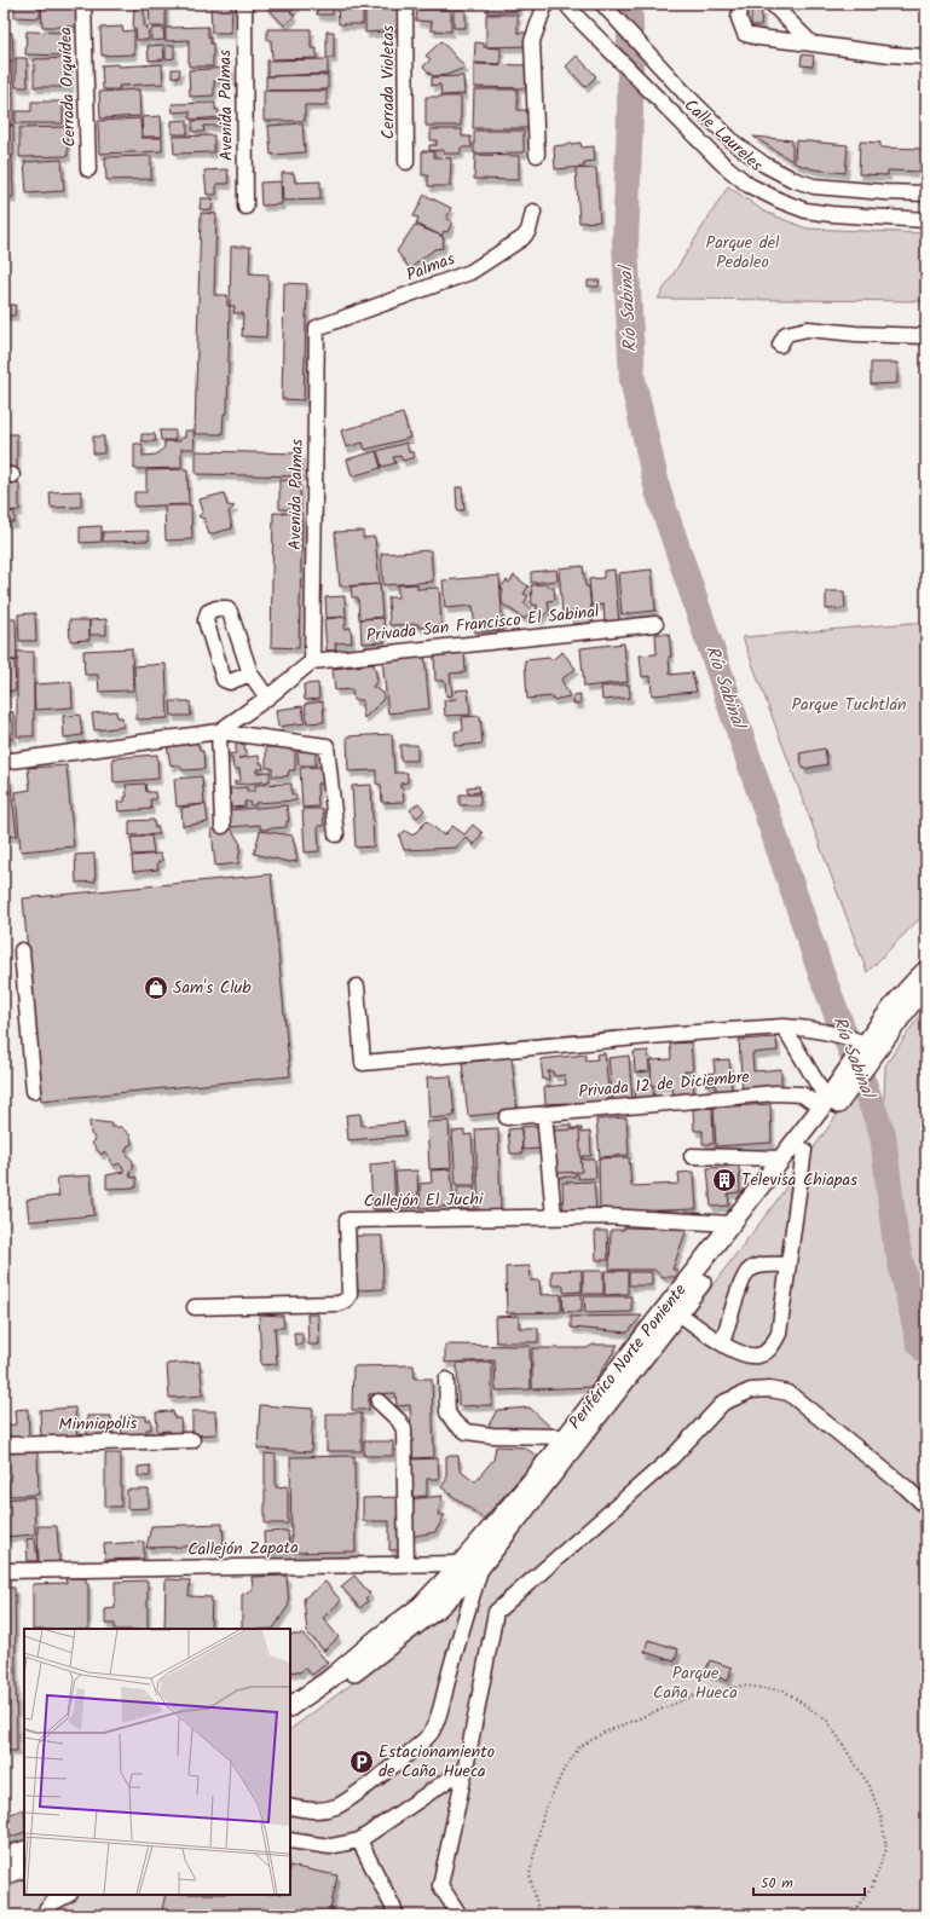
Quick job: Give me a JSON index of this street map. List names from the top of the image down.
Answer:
{
  "streets": {
    "main road": ["Periférico Norte Poniente"],
    "street": [
      "Cerrada Violetas",
      "Cerrada Orquídea",
      "Avenida Palmas",
      "Calle Laureles",
      "Palmas",
      "Privada San Francisco El Sabinal",
      "Privada 12 de Diciembre",
      "Callejón El Juchi",
      "Minniapolis",
      "Callejón Zapata"
    ]
  },
  "crossings": [
    ["Avenida Palmas", "Palmas"],
    ["Avenida Palmas", "Privada San Francisco El Sabinal"],
    ["Privada 12 de Diciembre", "Periférico Norte Poniente"],
    ["Callejón El Juchi", "Periférico Norte Poniente"],
    ["Periférico Norte Poniente", "Callejón Zapata"]
  ],
  "water": ["Río Sabinal"],
  "parks": ["Parque del Pedaleo", "Parque Tuchtlán", "Parque Caña Hueca"],
  "places": {
    "shop": ["Sam's Club"],
    "building": ["Televisa Chiapas"],
    "parking": ["Estacionamiento de Caña Hueca"]
  },
  "scale_bar": "50 m"
}
